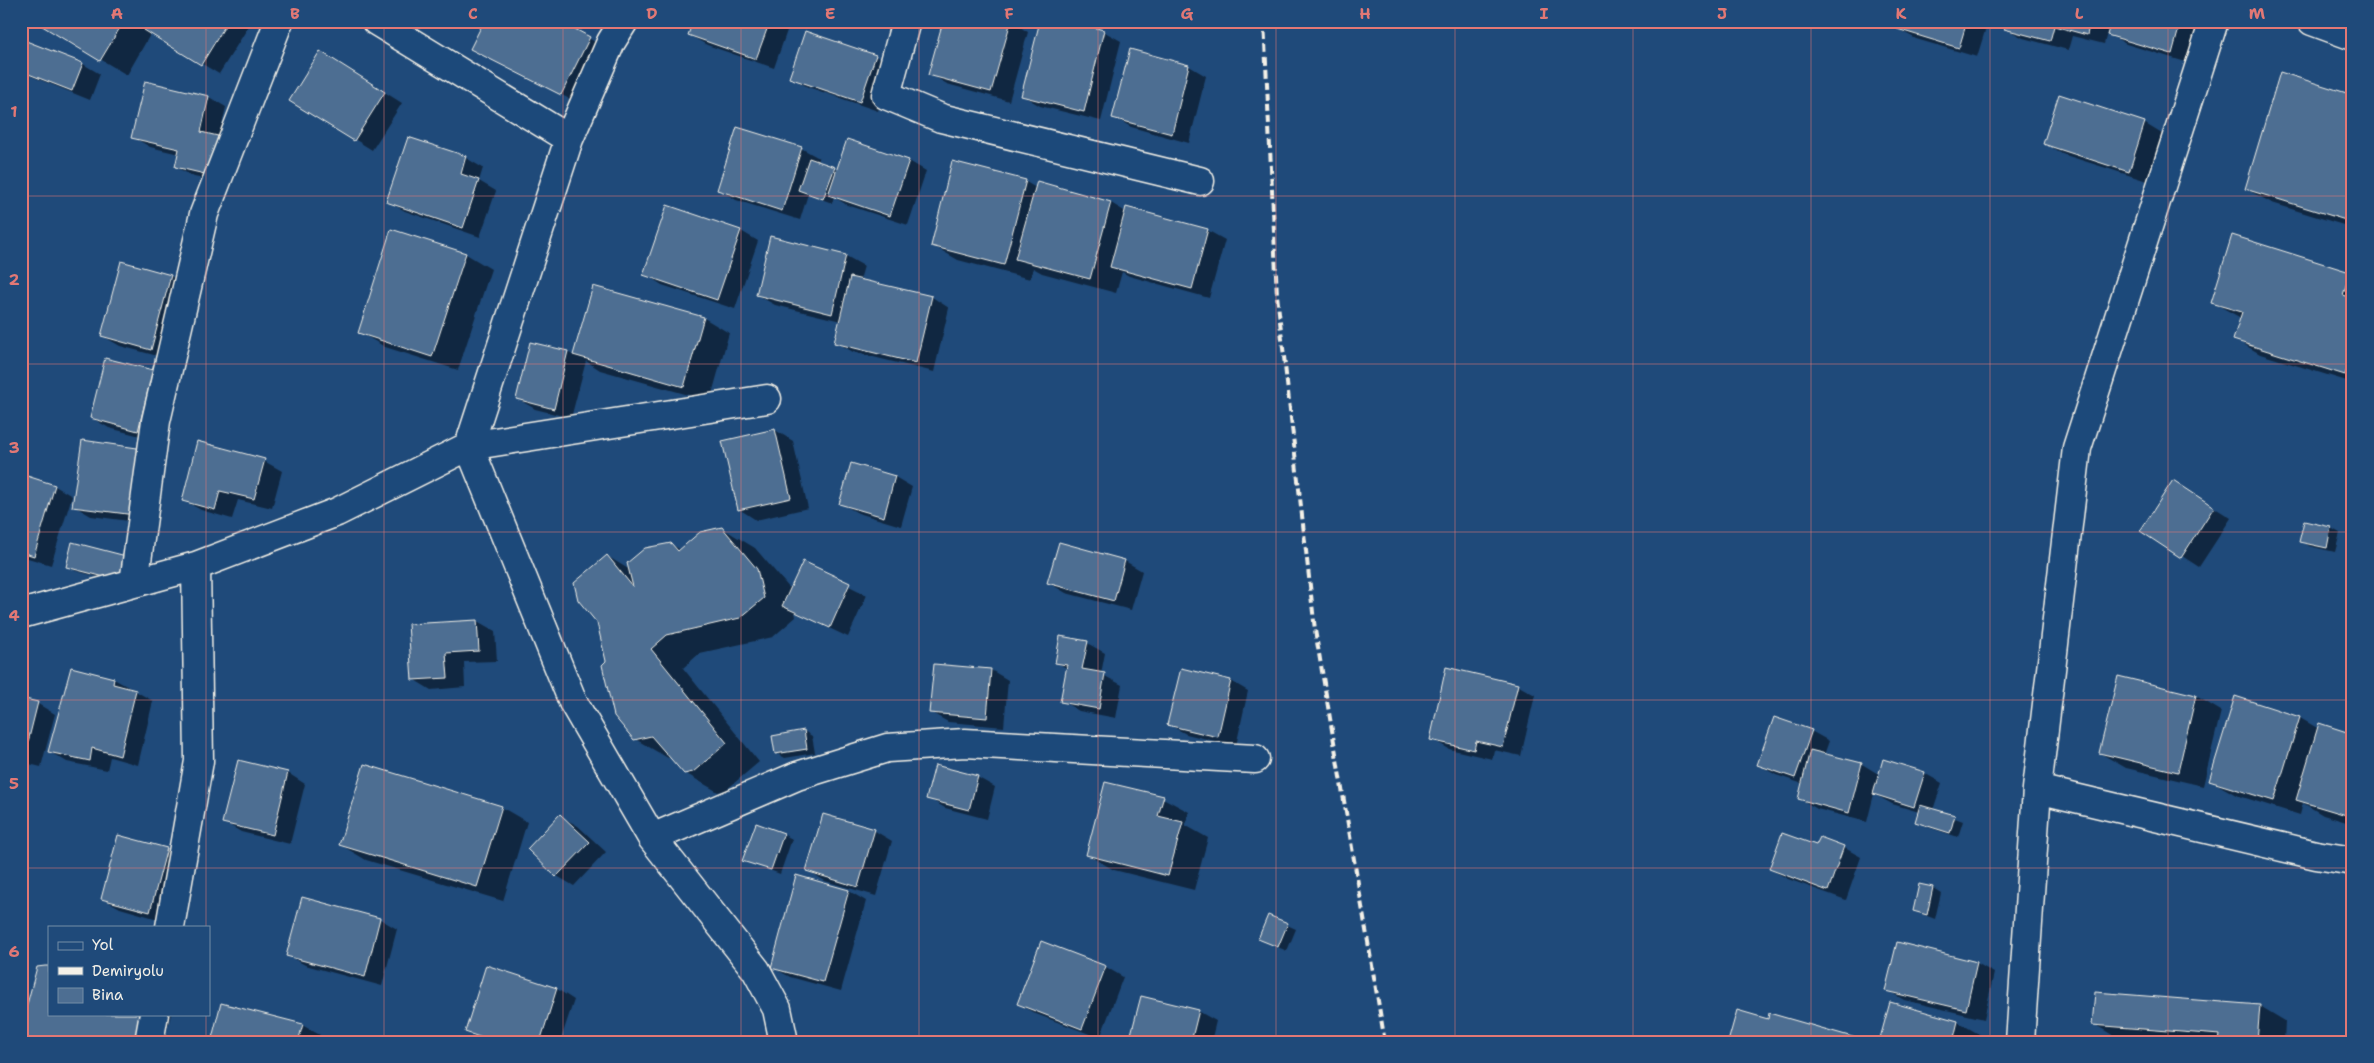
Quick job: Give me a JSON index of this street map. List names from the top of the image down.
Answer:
{
  "legend": ["Yol", "Demiryolu", "Bina"],
  "grid": {
    "columns": [
      "A",
      "B",
      "C",
      "D",
      "E",
      "F",
      "G",
      "H",
      "I",
      "J",
      "K",
      "L",
      "M"
    ],
    "rows": [
      "1",
      "2",
      "3",
      "4",
      "5",
      "6"
    ]
  }
}
